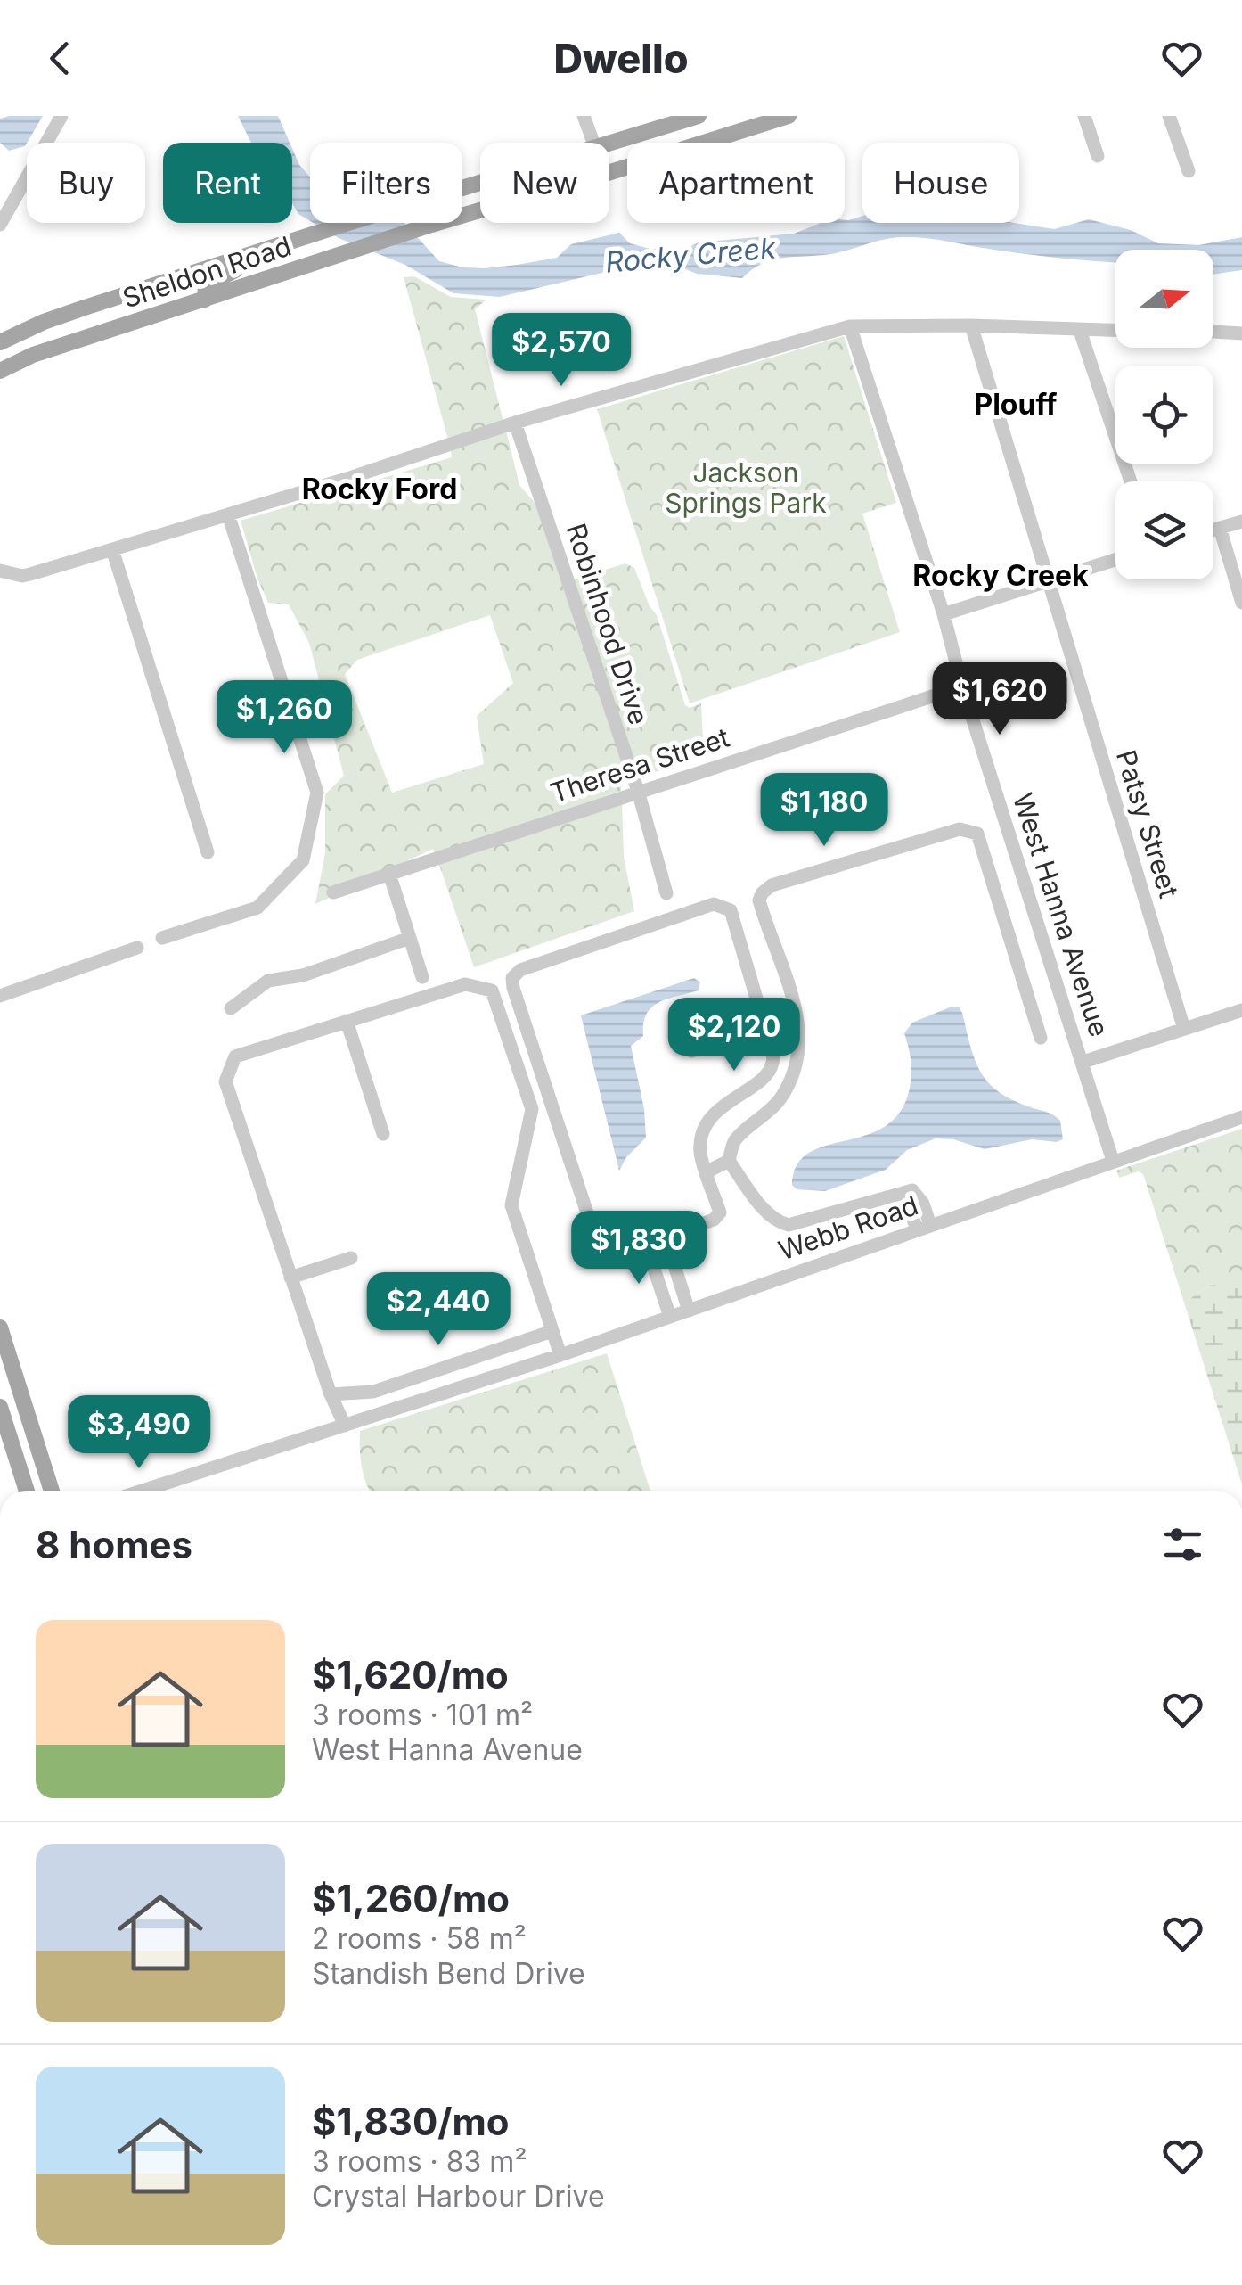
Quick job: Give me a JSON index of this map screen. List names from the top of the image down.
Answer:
{
  "streets": {
    "main road": ["Sheldon Road"],
    "street": [
      "Robinhood Drive",
      "Theresa Street",
      "Patsy Street",
      "West Hanna Avenue",
      "Webb Road"
    ]
  },
  "crossings": [
    ["Robinhood Drive", "Theresa Street"],
    ["Theresa Street", "West Hanna Avenue"],
    ["West Hanna Avenue", "Webb Road"]
  ],
  "districts": ["Plouff", "Rocky Ford", "Rocky Creek"],
  "water": ["Rocky Creek"],
  "parks": ["Jackson Springs Park"],
  "north": "right",
  "page": {
    "header": "Dwello",
    "chip": [
      "Buy",
      "Rent",
      "Filters",
      "New",
      "Apartment",
      "House"
    ],
    "price": [
      "$2,570",
      "$1,620",
      "$1,260",
      "$1,180",
      "$2,120",
      "$1,830",
      "$2,440",
      "$3,490"
    ],
    "heading": "8 homes",
    "list": [
      {
        "name": "$1,620/mo",
        "note": "3 rooms · 101 m² · West Hanna Avenue"
      },
      {
        "name": "$1,260/mo",
        "note": "2 rooms · 58 m² · Standish Bend Drive"
      },
      {
        "name": "$1,830/mo",
        "note": "3 rooms · 83 m² · Crystal Harbour Drive"
      }
    ]
  }
}
